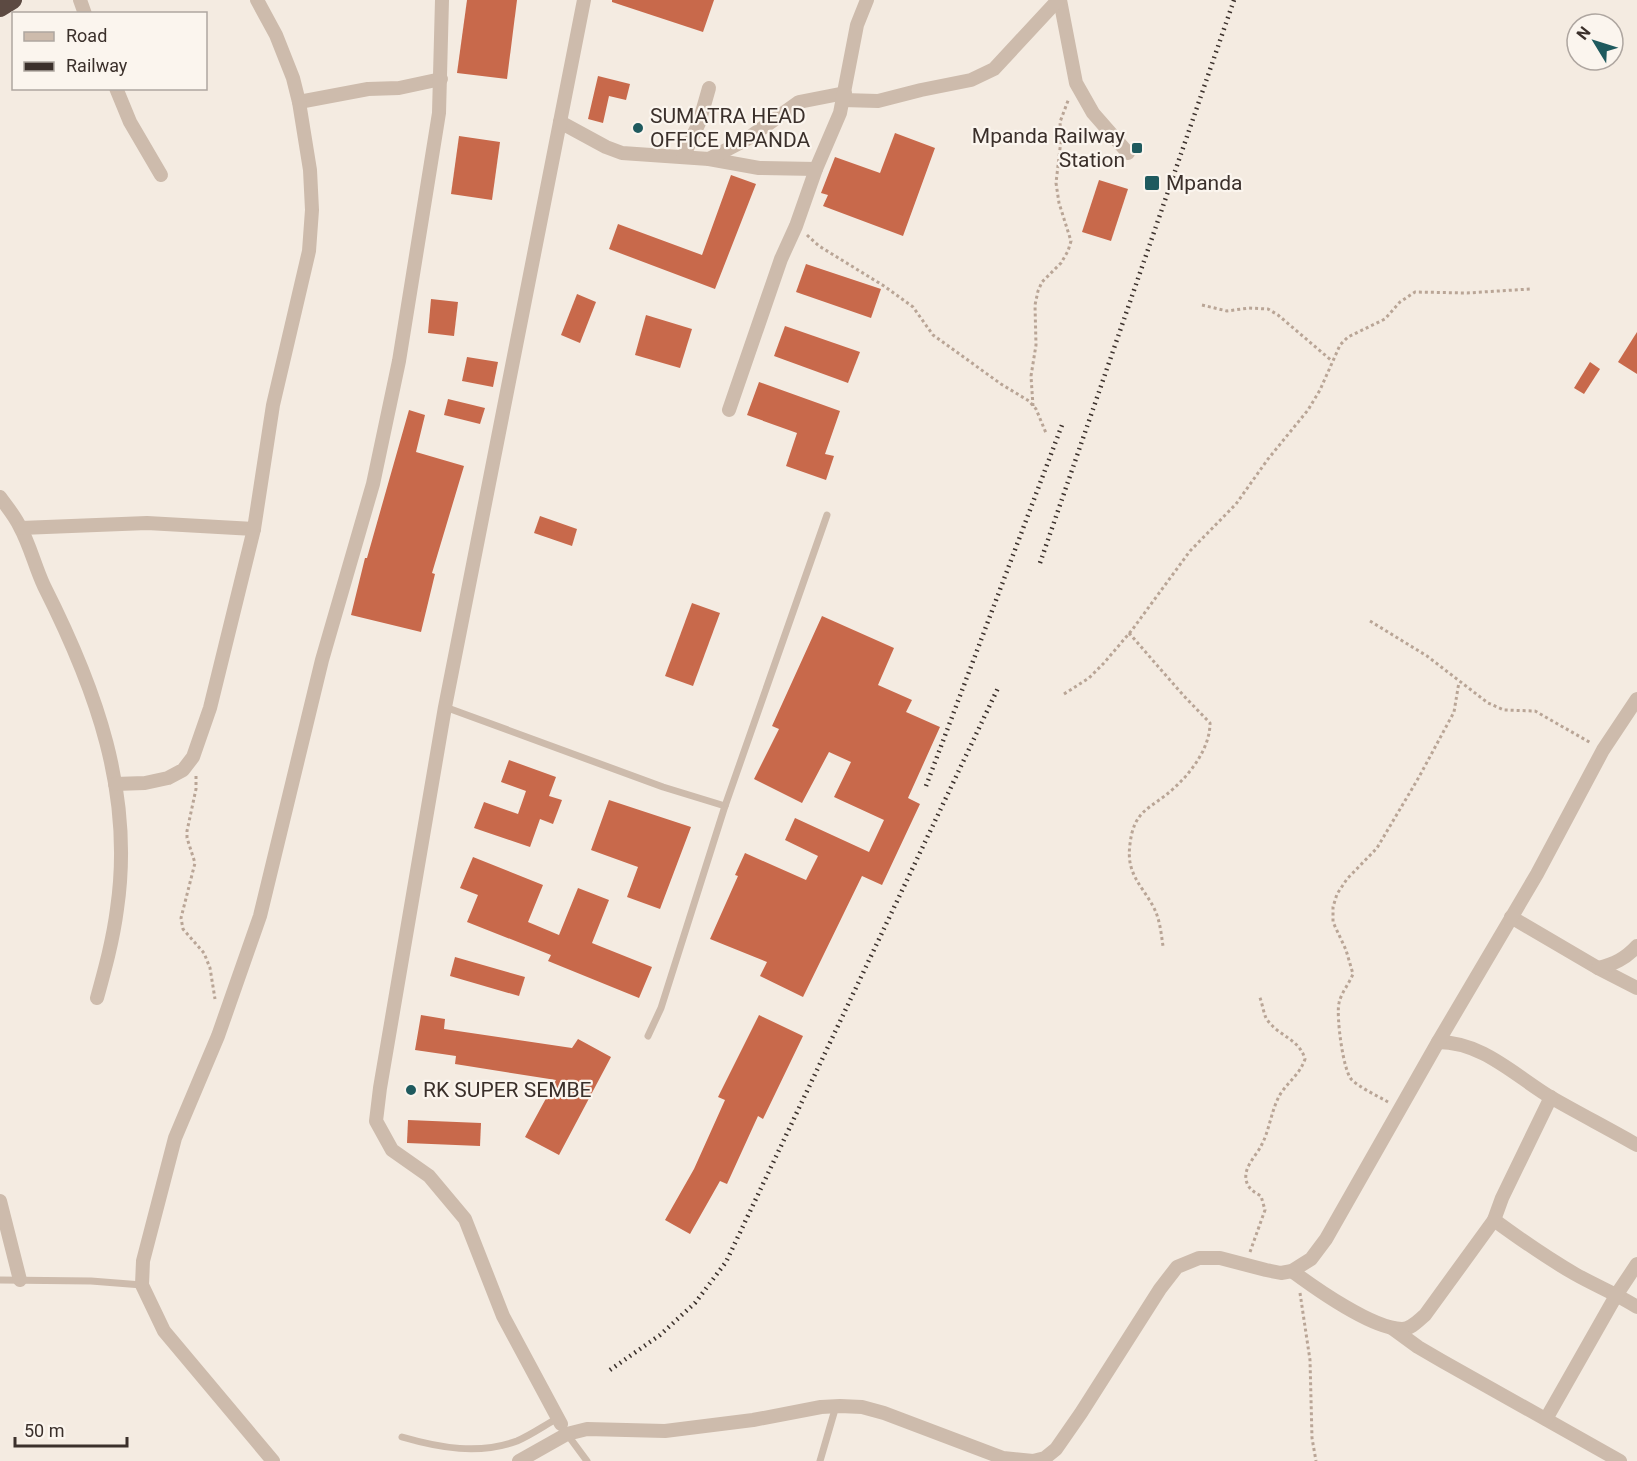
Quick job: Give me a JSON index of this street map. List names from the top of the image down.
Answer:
{
  "places": {
    "other": ["SUMATRA HEAD OFFICE MPANDA", "RK SUPER SEMBE"],
    "transit": ["Mpanda Railway Station", "Mpanda"]
  },
  "legend": ["Road", "Railway"],
  "scale_bar": "50 m",
  "north": "top left"
}
